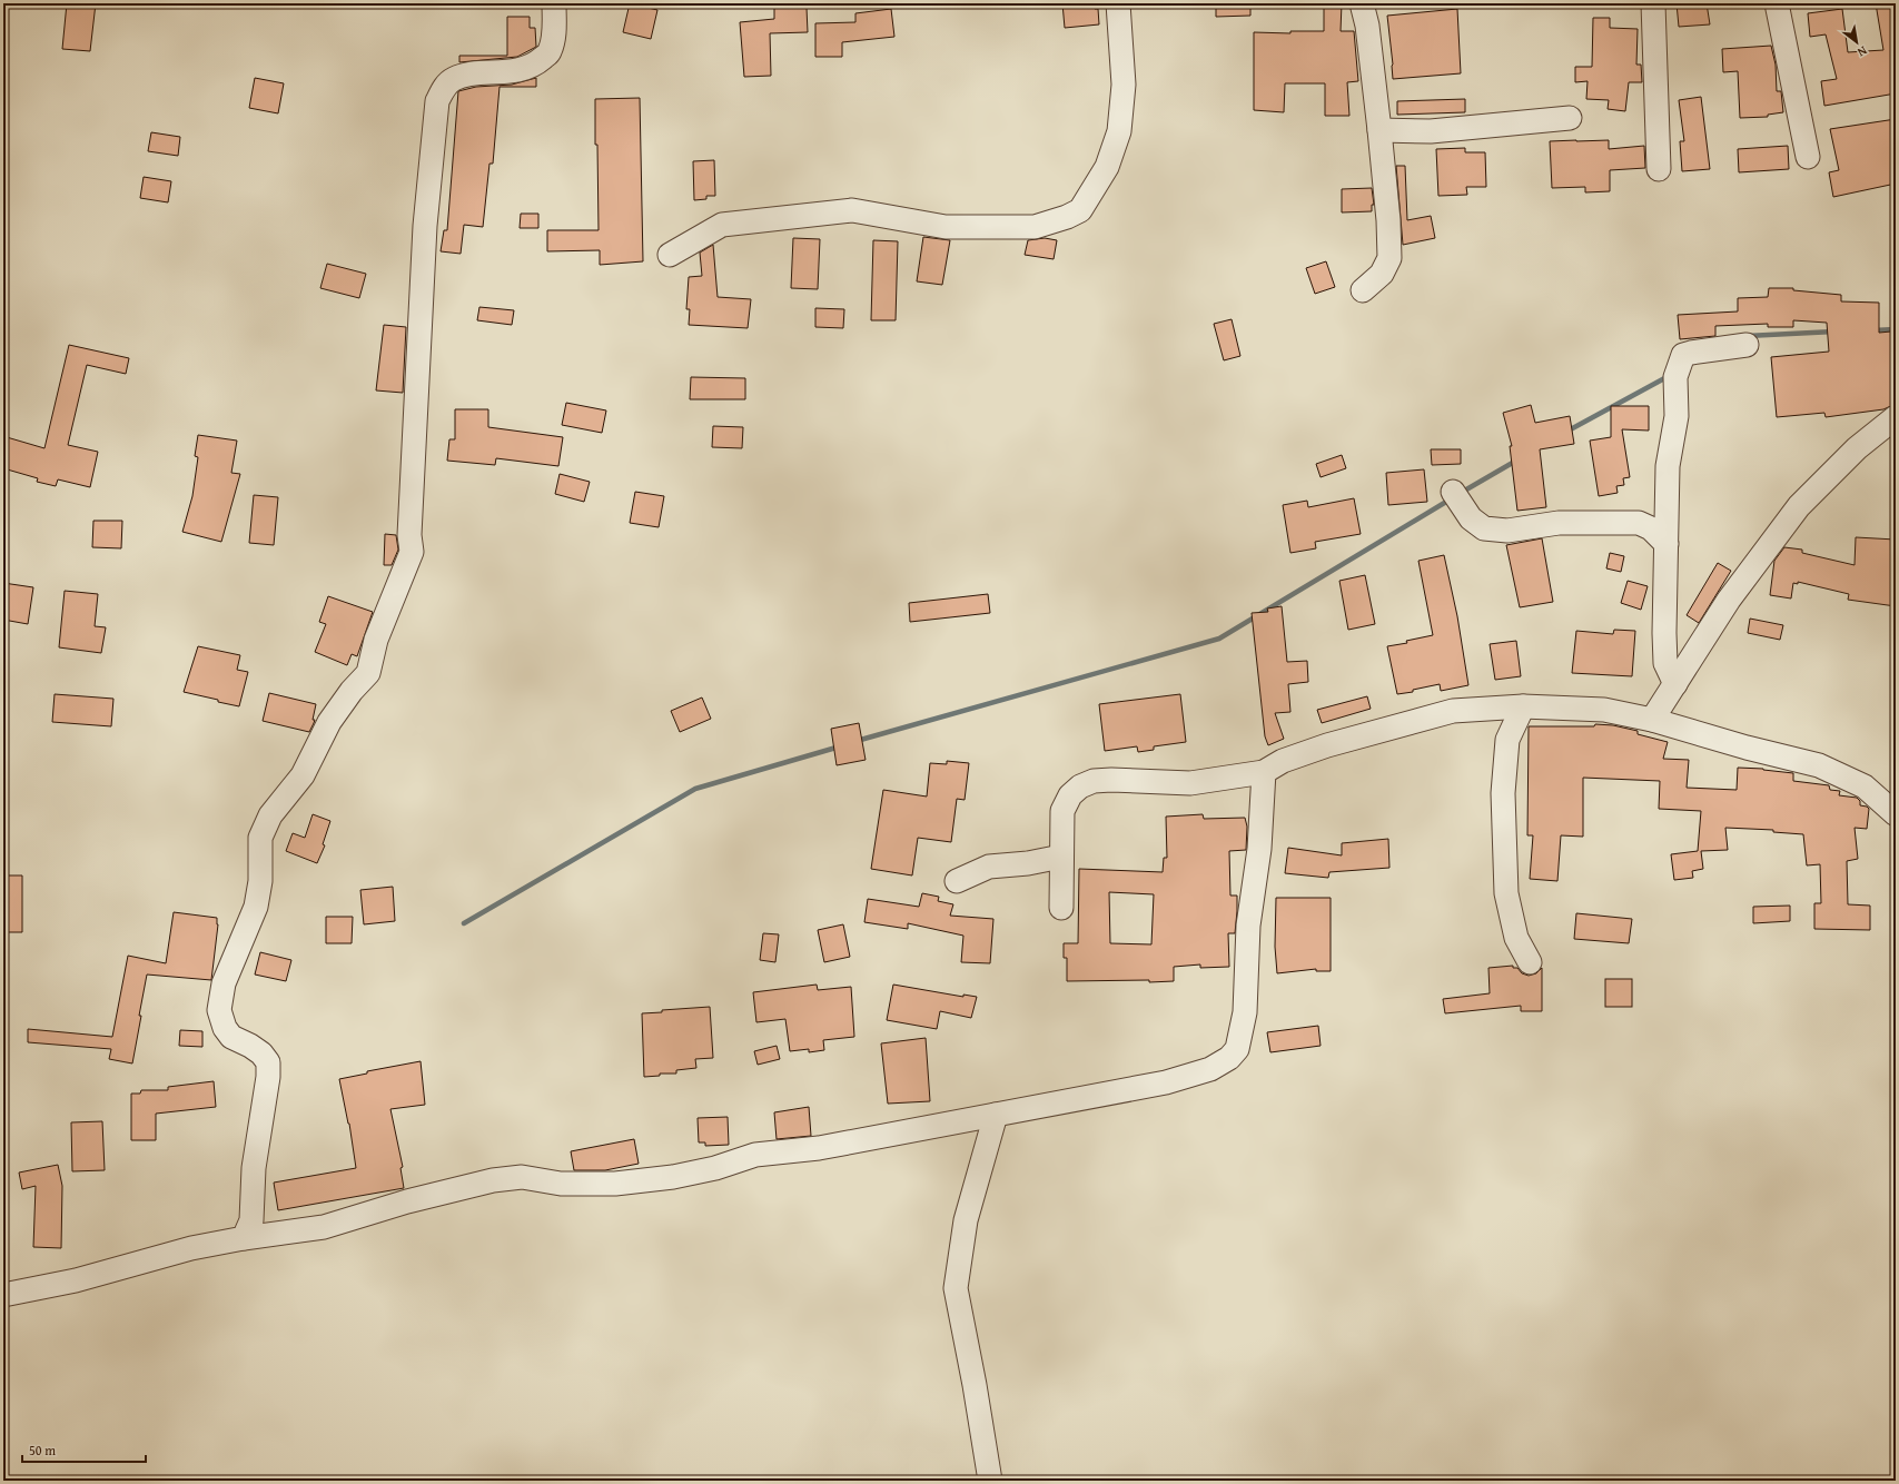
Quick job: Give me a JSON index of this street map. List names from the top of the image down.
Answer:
{
  "scale_bar": "50 m",
  "north": "bottom right"
}
